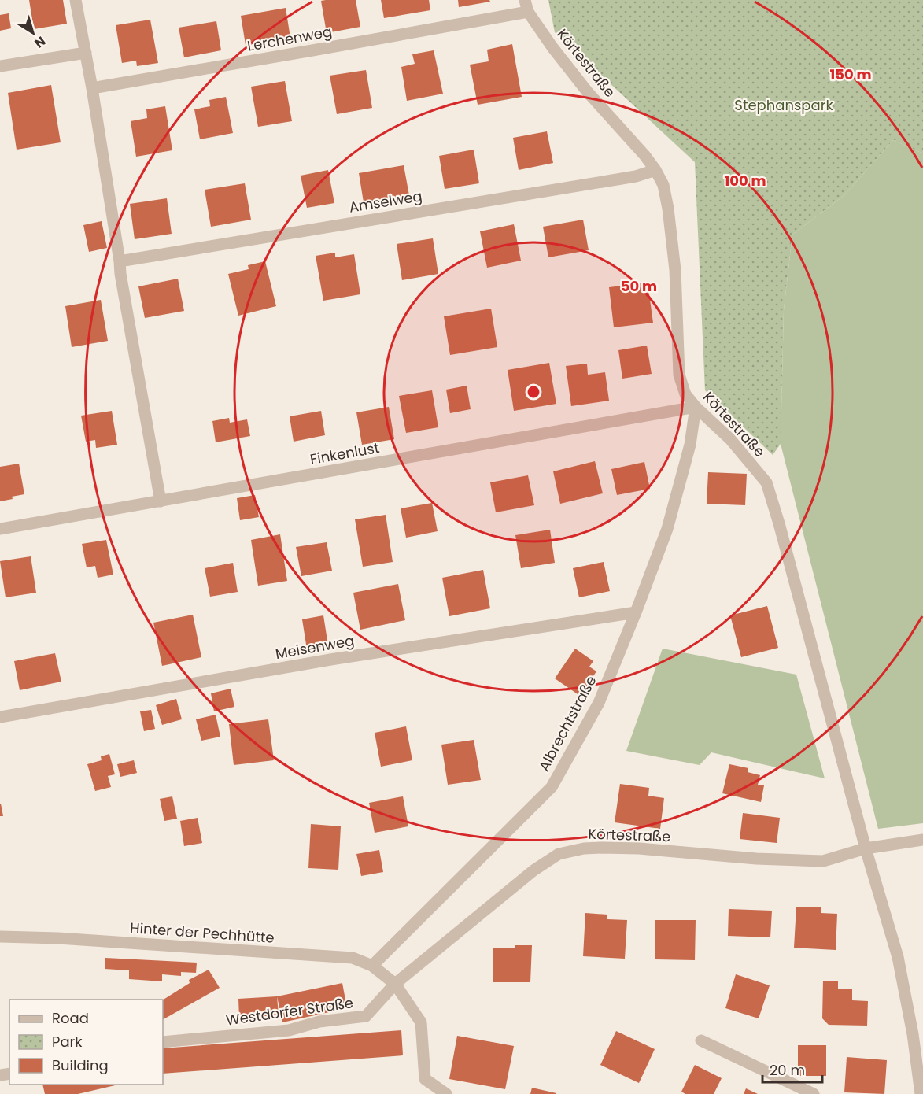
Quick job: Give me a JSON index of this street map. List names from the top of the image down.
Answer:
{
  "streets": {
    "street": [
      "Lerchenweg",
      "Körtestraße",
      "Amselweg",
      "Finkenlust",
      "Meisenweg",
      "Albrechtstraße",
      "Hinter der Pechhütte",
      "Westdorfer Straße"
    ]
  },
  "crossings": [
    ["Lerchenweg", "Körtestraße"],
    ["Körtestraße", "Amselweg"],
    ["Körtestraße", "Finkenlust"],
    ["Körtestraße", "Albrechtstraße"],
    ["Körtestraße", "Hinter der Pechhütte"],
    ["Körtestraße", "Westdorfer Straße"],
    ["Finkenlust", "Albrechtstraße"],
    ["Meisenweg", "Albrechtstraße"],
    ["Albrechtstraße", "Hinter der Pechhütte"]
  ],
  "parks": ["Stephanspark"],
  "legend": ["Road", "Park", "Building"],
  "scale_bar": "20 m",
  "north": "bottom right",
  "rings": ["150 m", "100 m", "50 m"]
}
